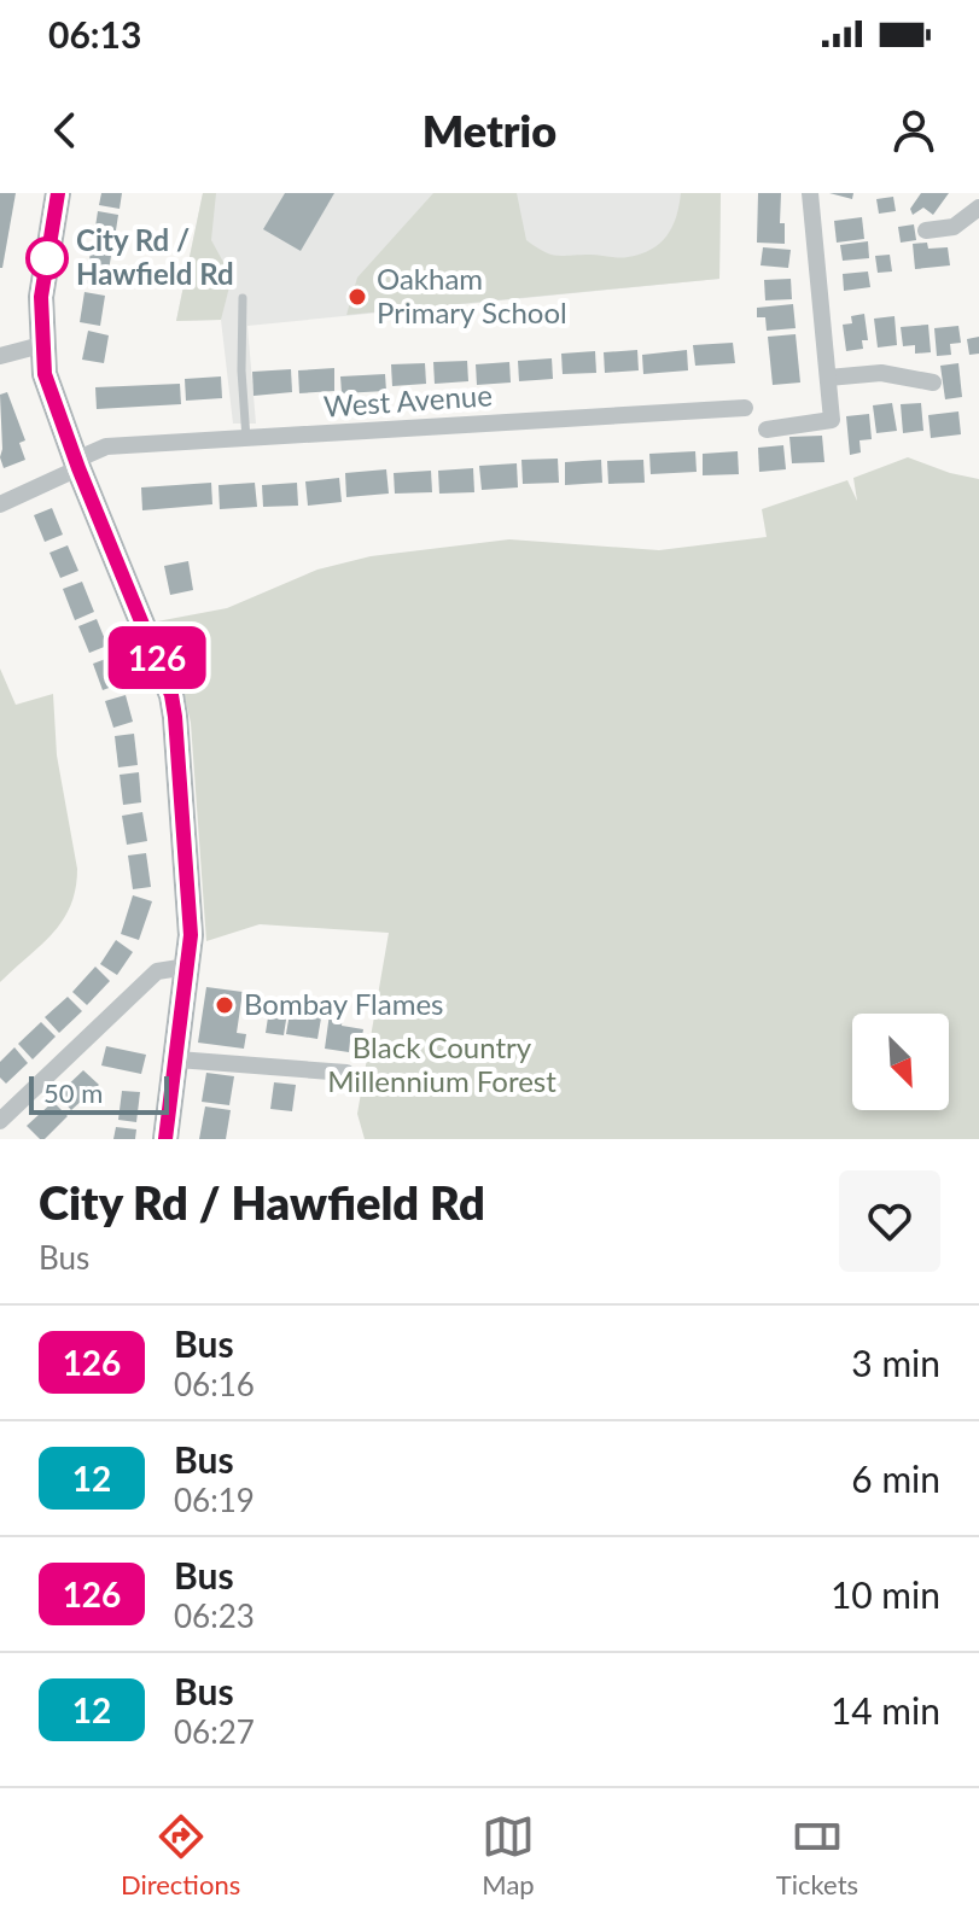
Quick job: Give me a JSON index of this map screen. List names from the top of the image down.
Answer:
{
  "streets": {
    "street": ["West Avenue"]
  },
  "parks": ["Black Country Millennium Forest"],
  "places": ["City Rd / Hawfield Rd", "Oakham Primary School", "Bombay Flames"],
  "lines": ["bus line 126"],
  "scale_bar": "50 m",
  "north": "bottom right",
  "page": {
    "status": "06:13",
    "header": "Metrio",
    "on_map": "126",
    "scale": "50 m",
    "heading": ["City Rd / Hawfield Rd", "Bus"],
    "list": [
      {
        "mark": "126",
        "name": "Bus",
        "note": "06:16",
        "value": "3 min"
      },
      {
        "mark": "12",
        "name": "Bus",
        "note": "06:19",
        "value": "6 min"
      },
      {
        "mark": "126",
        "name": "Bus",
        "note": "06:23",
        "value": "10 min"
      },
      {
        "mark": "12",
        "name": "Bus",
        "note": "06:27",
        "value": "14 min"
      }
    ],
    "tabs": ["Directions", "Map", "Tickets"]
  }
}
